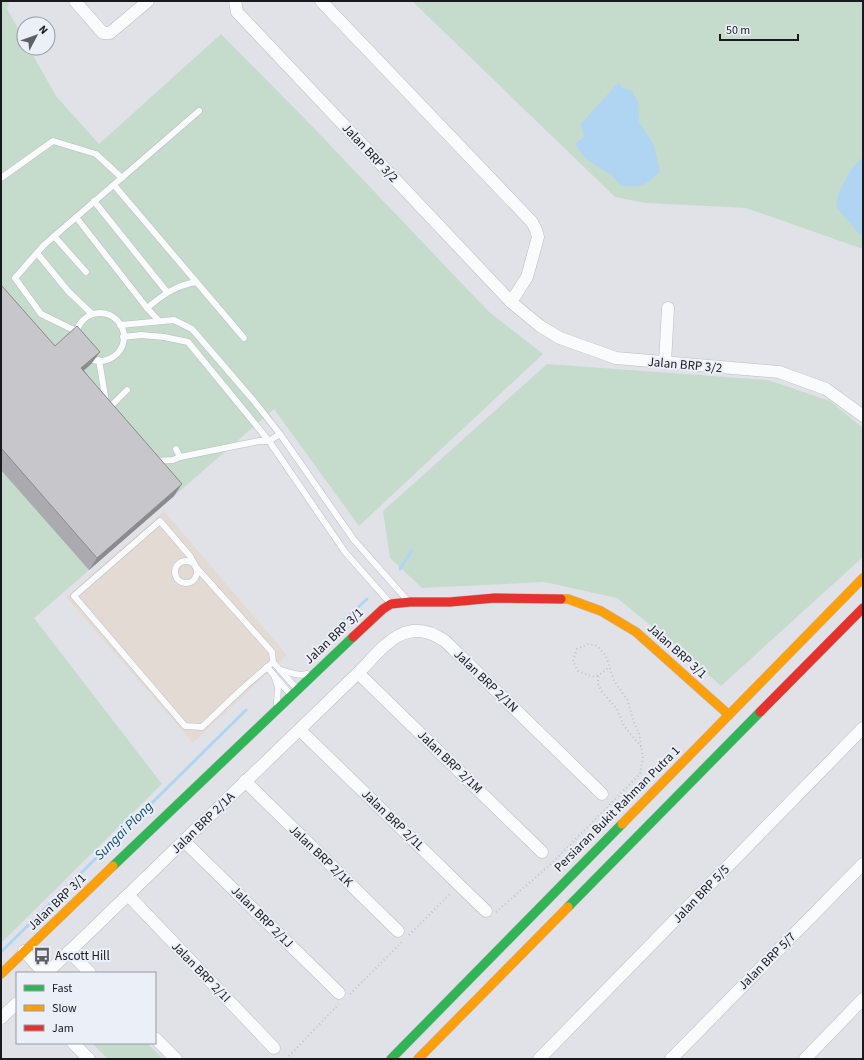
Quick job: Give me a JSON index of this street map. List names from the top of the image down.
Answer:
{
  "streets": {
    "main road": ["Jalan BRP 3/1", "Persiaran Bukit Rahman Putra 1"],
    "street": [
      "Jalan BRP 3/2",
      "Jalan BRP 2/1N",
      "Jalan BRP 2/1M",
      "Jalan BRP 2/1L",
      "Jalan BRP 2/1A",
      "Jalan BRP 2/1K",
      "Jalan BRP 5/5",
      "Jalan BRP 2/1J",
      "Jalan BRP 5/7",
      "Jalan BRP 2/1I"
    ]
  },
  "crossings": [
    ["Jalan BRP 3/1", "Persiaran Bukit Rahman Putra 1"],
    ["Jalan BRP 2/1N", "Jalan BRP 2/1M"],
    ["Jalan BRP 2/1N", "Jalan BRP 2/1A"],
    ["Jalan BRP 2/1M", "Jalan BRP 2/1A"],
    ["Jalan BRP 2/1L", "Jalan BRP 2/1A"],
    ["Jalan BRP 2/1A", "Jalan BRP 2/1K"],
    ["Jalan BRP 2/1A", "Jalan BRP 2/1J"],
    ["Jalan BRP 2/1A", "Jalan BRP 2/1I"]
  ],
  "water": ["Sungai Plong"],
  "places": {
    "bus stop": ["Ascott Hill"]
  },
  "legend": ["Fast", "Slow", "Jam"],
  "scale_bar": "50 m",
  "north": "top right"
}
